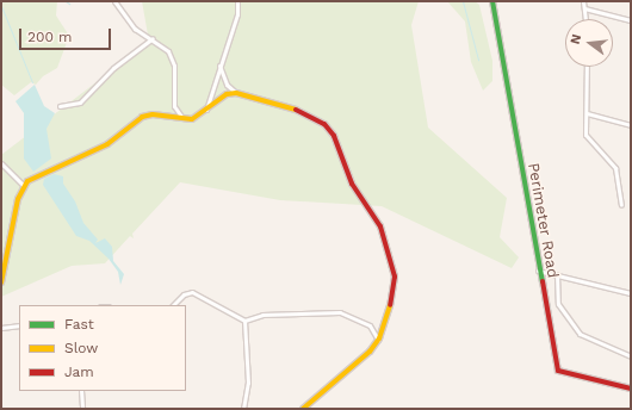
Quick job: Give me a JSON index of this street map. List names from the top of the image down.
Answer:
{
  "streets": {
    "street": ["Perimeter Road"]
  },
  "legend": ["Fast", "Slow", "Jam"],
  "scale_bar": "200 m",
  "north": "left"
}
